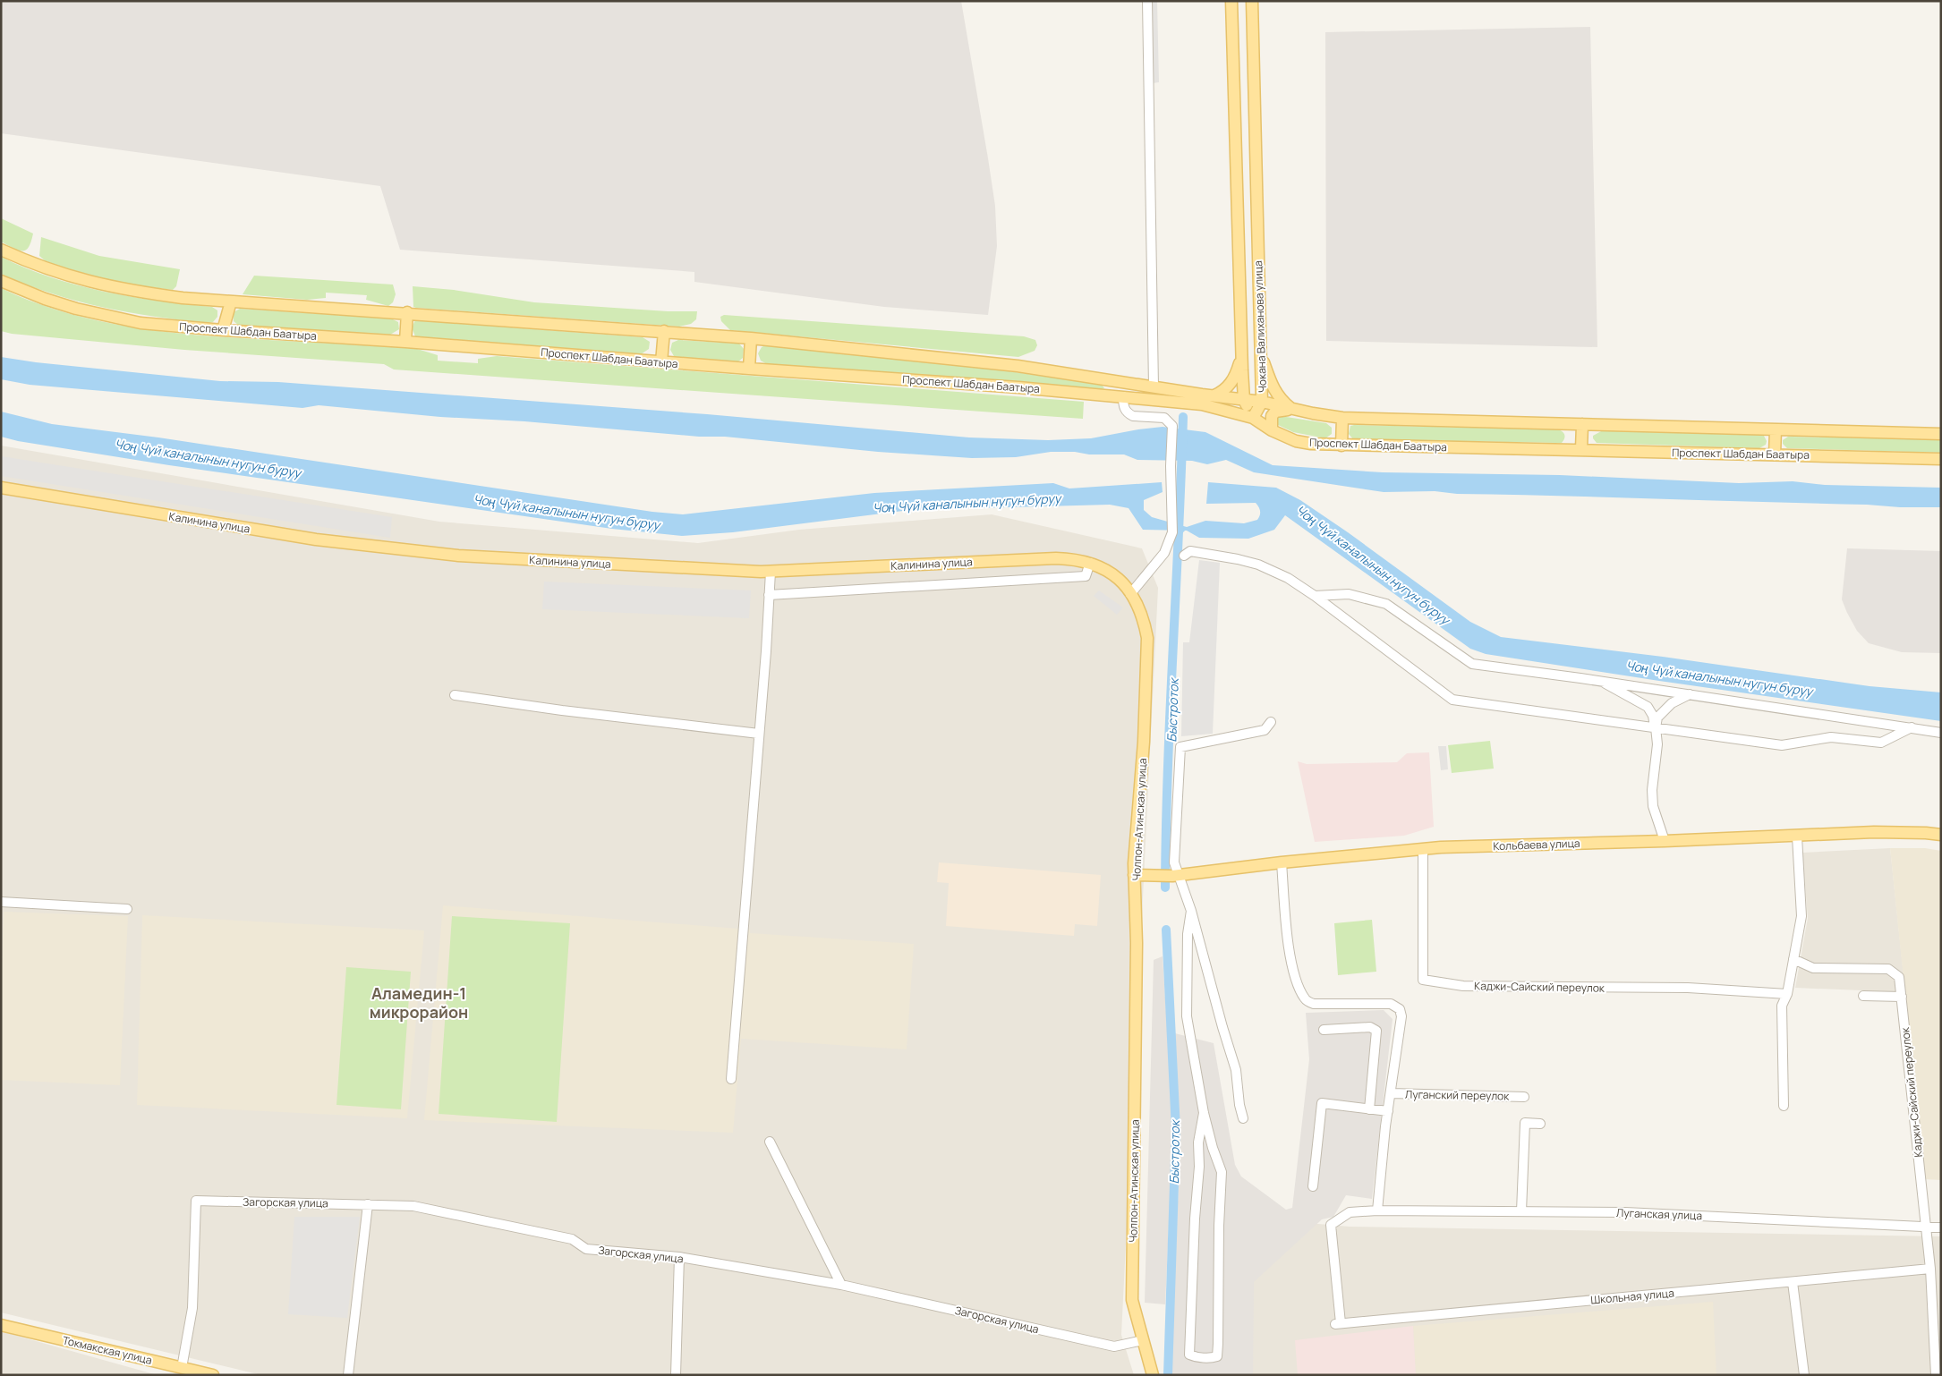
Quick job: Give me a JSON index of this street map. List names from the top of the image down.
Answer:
{
  "streets": {
    "main road": [
      "Чокана Валиханова улица",
      "Проспект Шабдан Баатыра",
      "Калинина улица",
      "Чолпон-Атинская улица",
      "Кольбаева улица",
      "Токмакская улица"
    ],
    "street": [
      "Каджи-Сайский переулок",
      "Луганский переулок",
      "Загорская улица",
      "Луганская улица",
      "Школьная улица"
    ]
  },
  "crossings": [
    ["Чокана Валиханова улица", "Проспект Шабдан Баатыра"],
    ["Калинина улица", "Чолпон-Атинская улица"],
    ["Чолпон-Атинская улица", "Кольбаева улица"],
    ["Чолпон-Атинская улица", "Загорская улица"],
    ["Кольбаева улица", "Каджи-Сайский переулок"],
    ["Каджи-Сайский переулок", "Луганская улица"],
    ["Каджи-Сайский переулок", "Школьная улица"],
    ["Загорская улица", "Токмакская улица"],
    ["Луганская улица", "Школьная улица"]
  ],
  "districts": ["Аламедин-1 микрорайон"],
  "water": ["Чоң Чүй каналынын нугун буруу", "Быстроток"]
}
